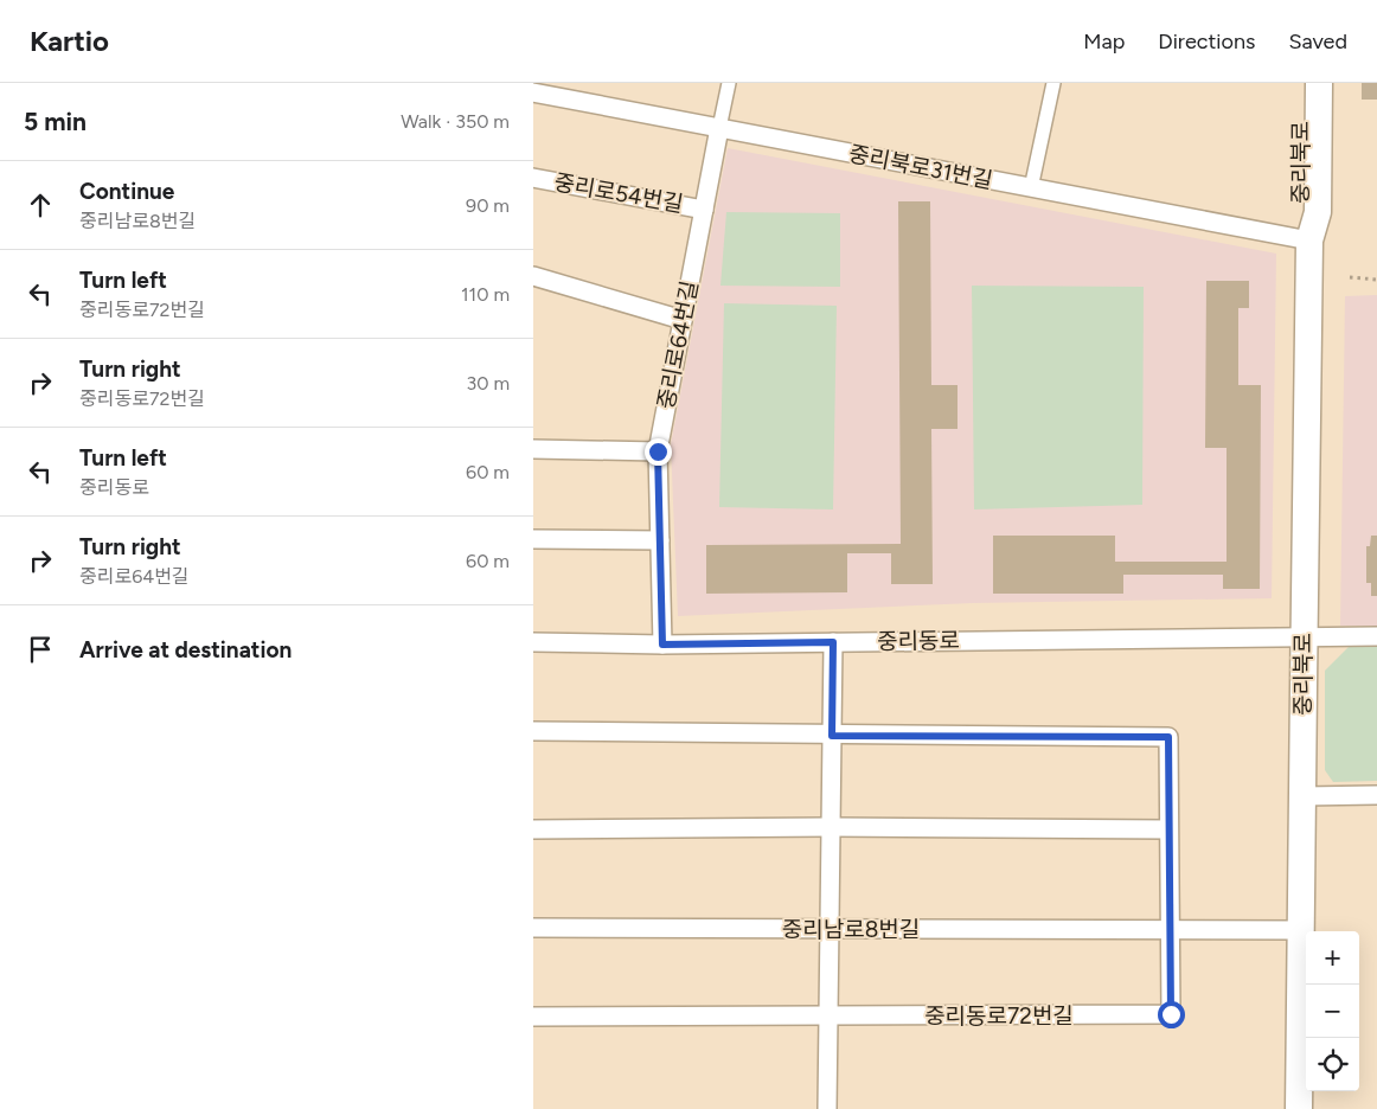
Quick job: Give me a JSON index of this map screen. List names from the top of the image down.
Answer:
{
  "streets": {
    "main road": ["중리북로"],
    "street": [
      "중리북로31번길",
      "중리로54번길",
      "중리로64번길",
      "중리동로",
      "중리남로8번길",
      "중리동로72번길"
    ]
  },
  "crossings": [
    ["중리북로", "중리북로31번길"],
    ["중리북로", "중리동로"],
    ["중리북로", "중리남로8번길"],
    ["중리북로31번길", "중리로64번길"],
    ["중리로54번길", "중리로64번길"],
    ["중리로64번길", "중리동로"],
    ["중리남로8번길", "중리동로72번길"]
  ],
  "page": {
    "header": "Kartio",
    "nav": ["Map", "Directions", "Saved"],
    "heading": ["5 min", "Walk · 350 m"],
    "list": [
      ["Continue", "중리남로8번길", "90 m"],
      ["Turn left", "중리동로72번길", "110 m"],
      ["Turn right", "중리동로72번길", "30 m"],
      ["Turn left", "중리동로", "60 m"],
      ["Turn right", "중리로64번길", "60 m"],
      "Arrive at destination"
    ],
    "map_buttons": ["+", "−"]
  }
}
